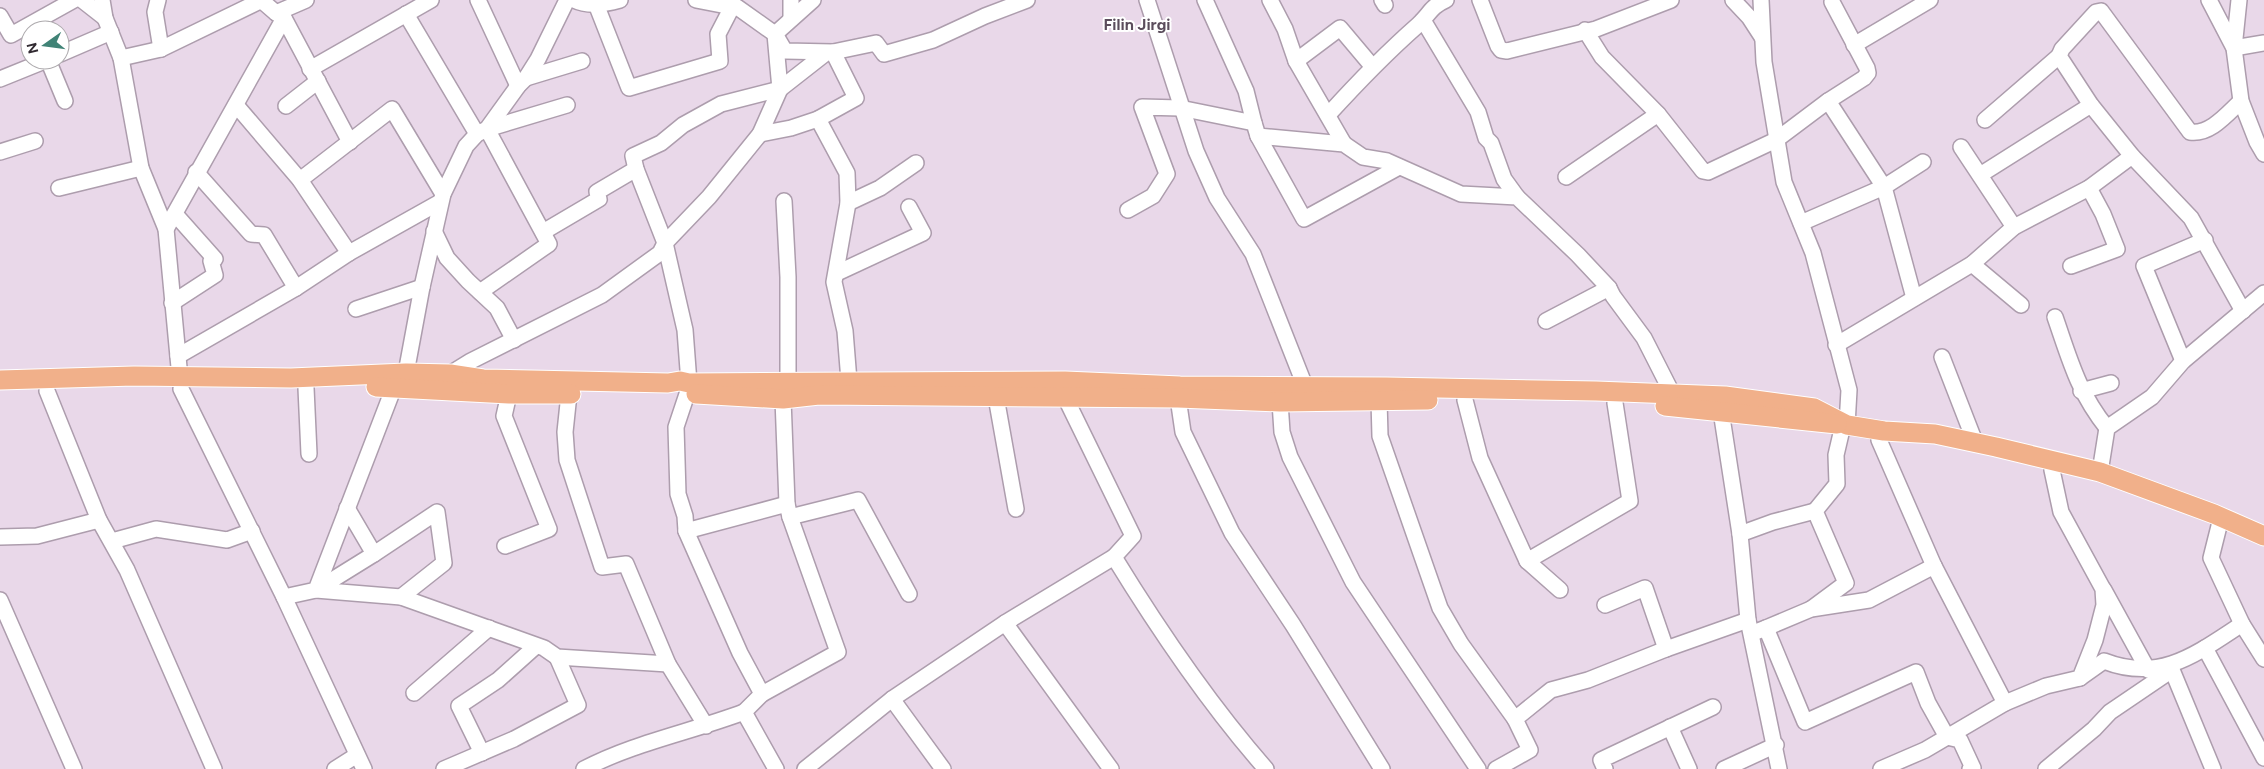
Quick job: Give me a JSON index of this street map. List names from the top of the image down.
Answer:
{
  "districts": ["Filin Jirgi"],
  "north": "left"
}
